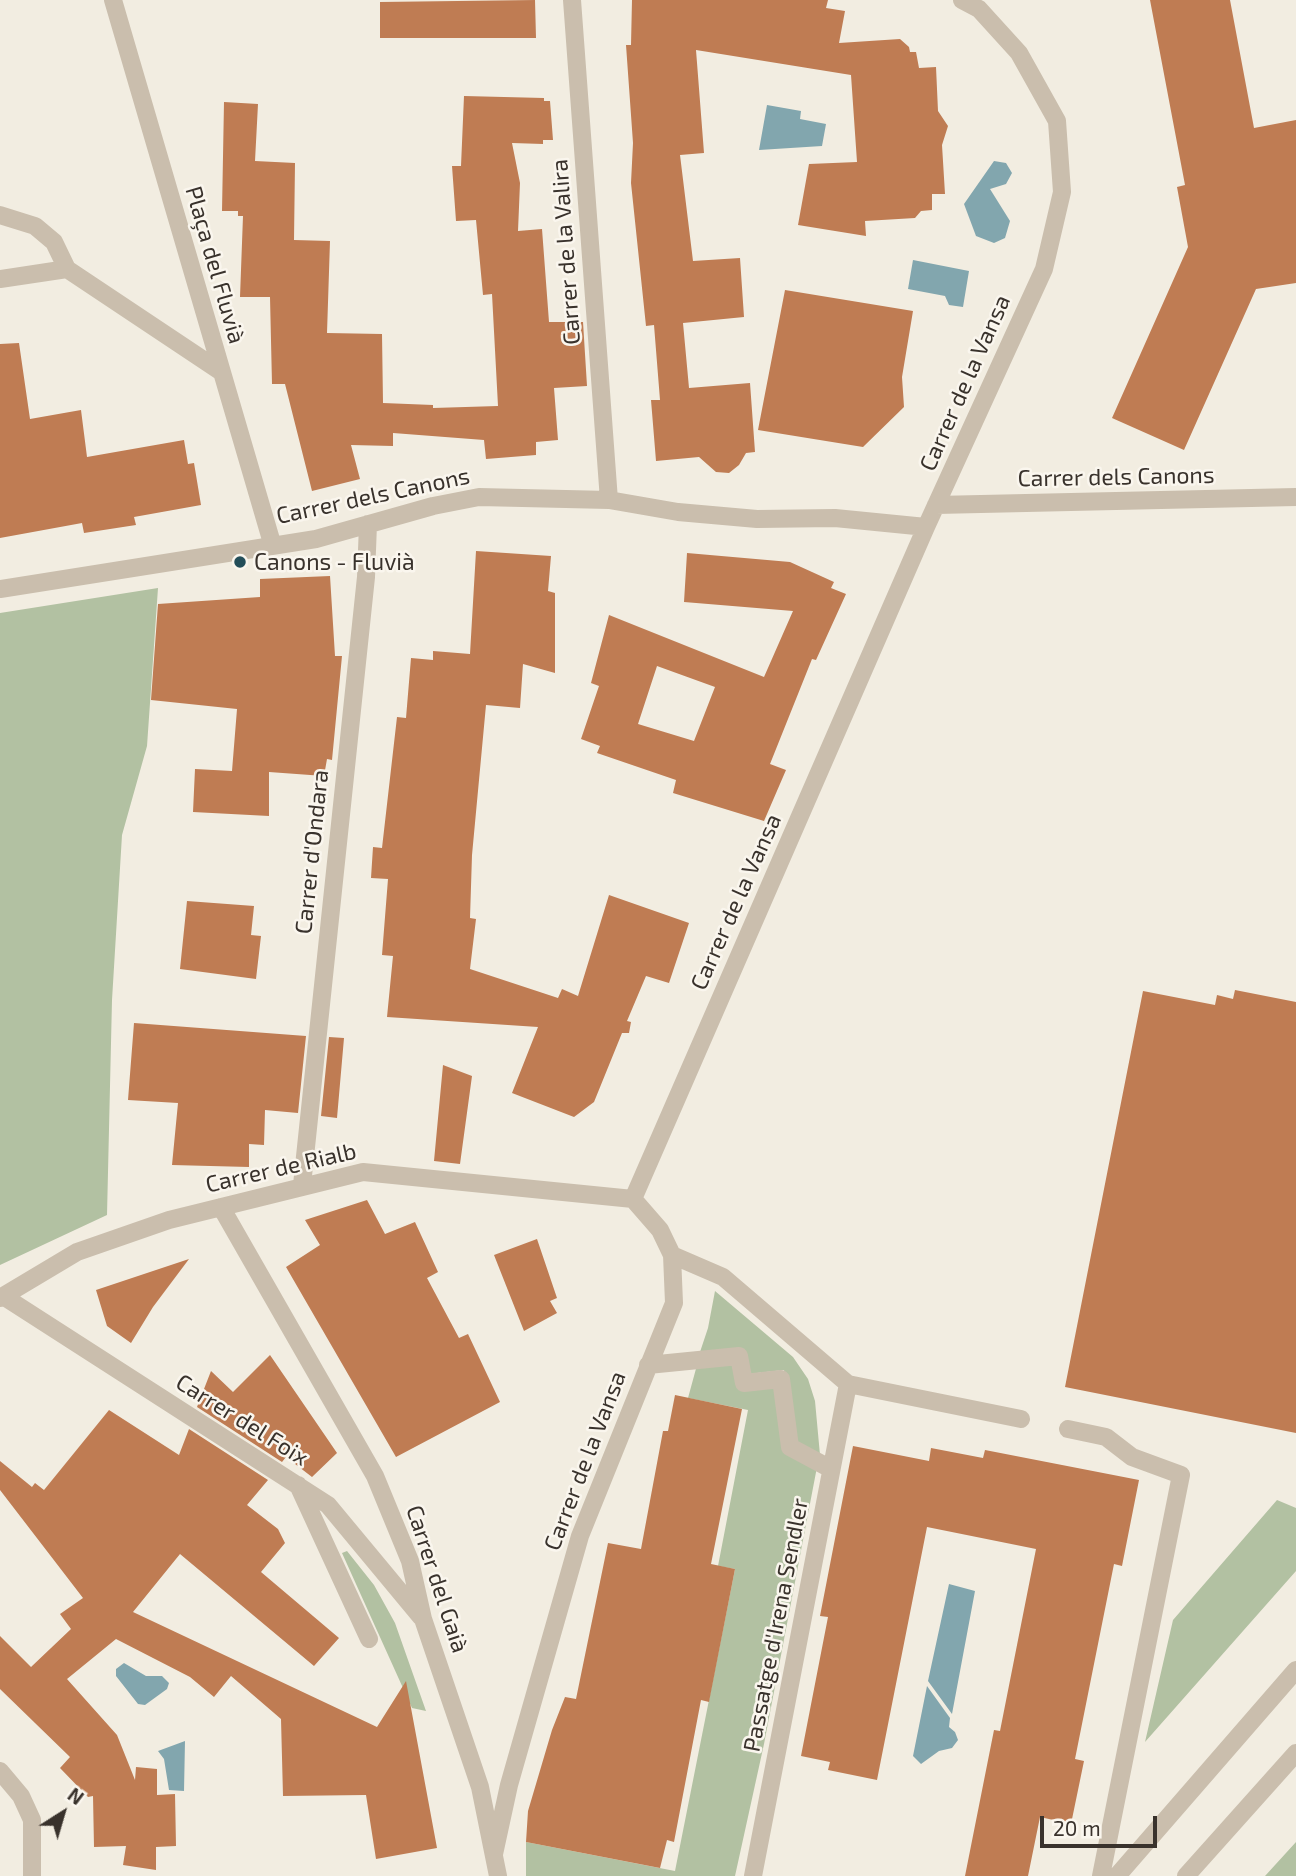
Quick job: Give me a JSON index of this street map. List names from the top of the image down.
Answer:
{
  "streets": {
    "street": [
      "Carrer de la Valira",
      "Plaça del Fluvià",
      "Carrer de la Vansa",
      "Carrer dels Canons",
      "Carrer d'Ondara",
      "Carrer de Rialb",
      "Carrer del Foix",
      "Carrer del Gaià",
      "Passatge d'Irena Sendler"
    ]
  },
  "crossings": [
    ["Carrer de la Valira", "Carrer dels Canons"],
    ["Plaça del Fluvià", "Carrer dels Canons"],
    ["Carrer de la Vansa", "Carrer dels Canons"],
    ["Carrer de la Vansa", "Carrer de Rialb"],
    ["Carrer de la Vansa", "Carrer del Gaià"],
    ["Carrer dels Canons", "Carrer d'Ondara"],
    ["Carrer d'Ondara", "Carrer de Rialb"],
    ["Carrer de Rialb", "Carrer del Foix"],
    ["Carrer de Rialb", "Carrer del Gaià"],
    ["Carrer del Foix", "Carrer del Gaià"]
  ],
  "places": ["Canons - Fluvià"],
  "scale_bar": "20 m",
  "north": "top right"
}
